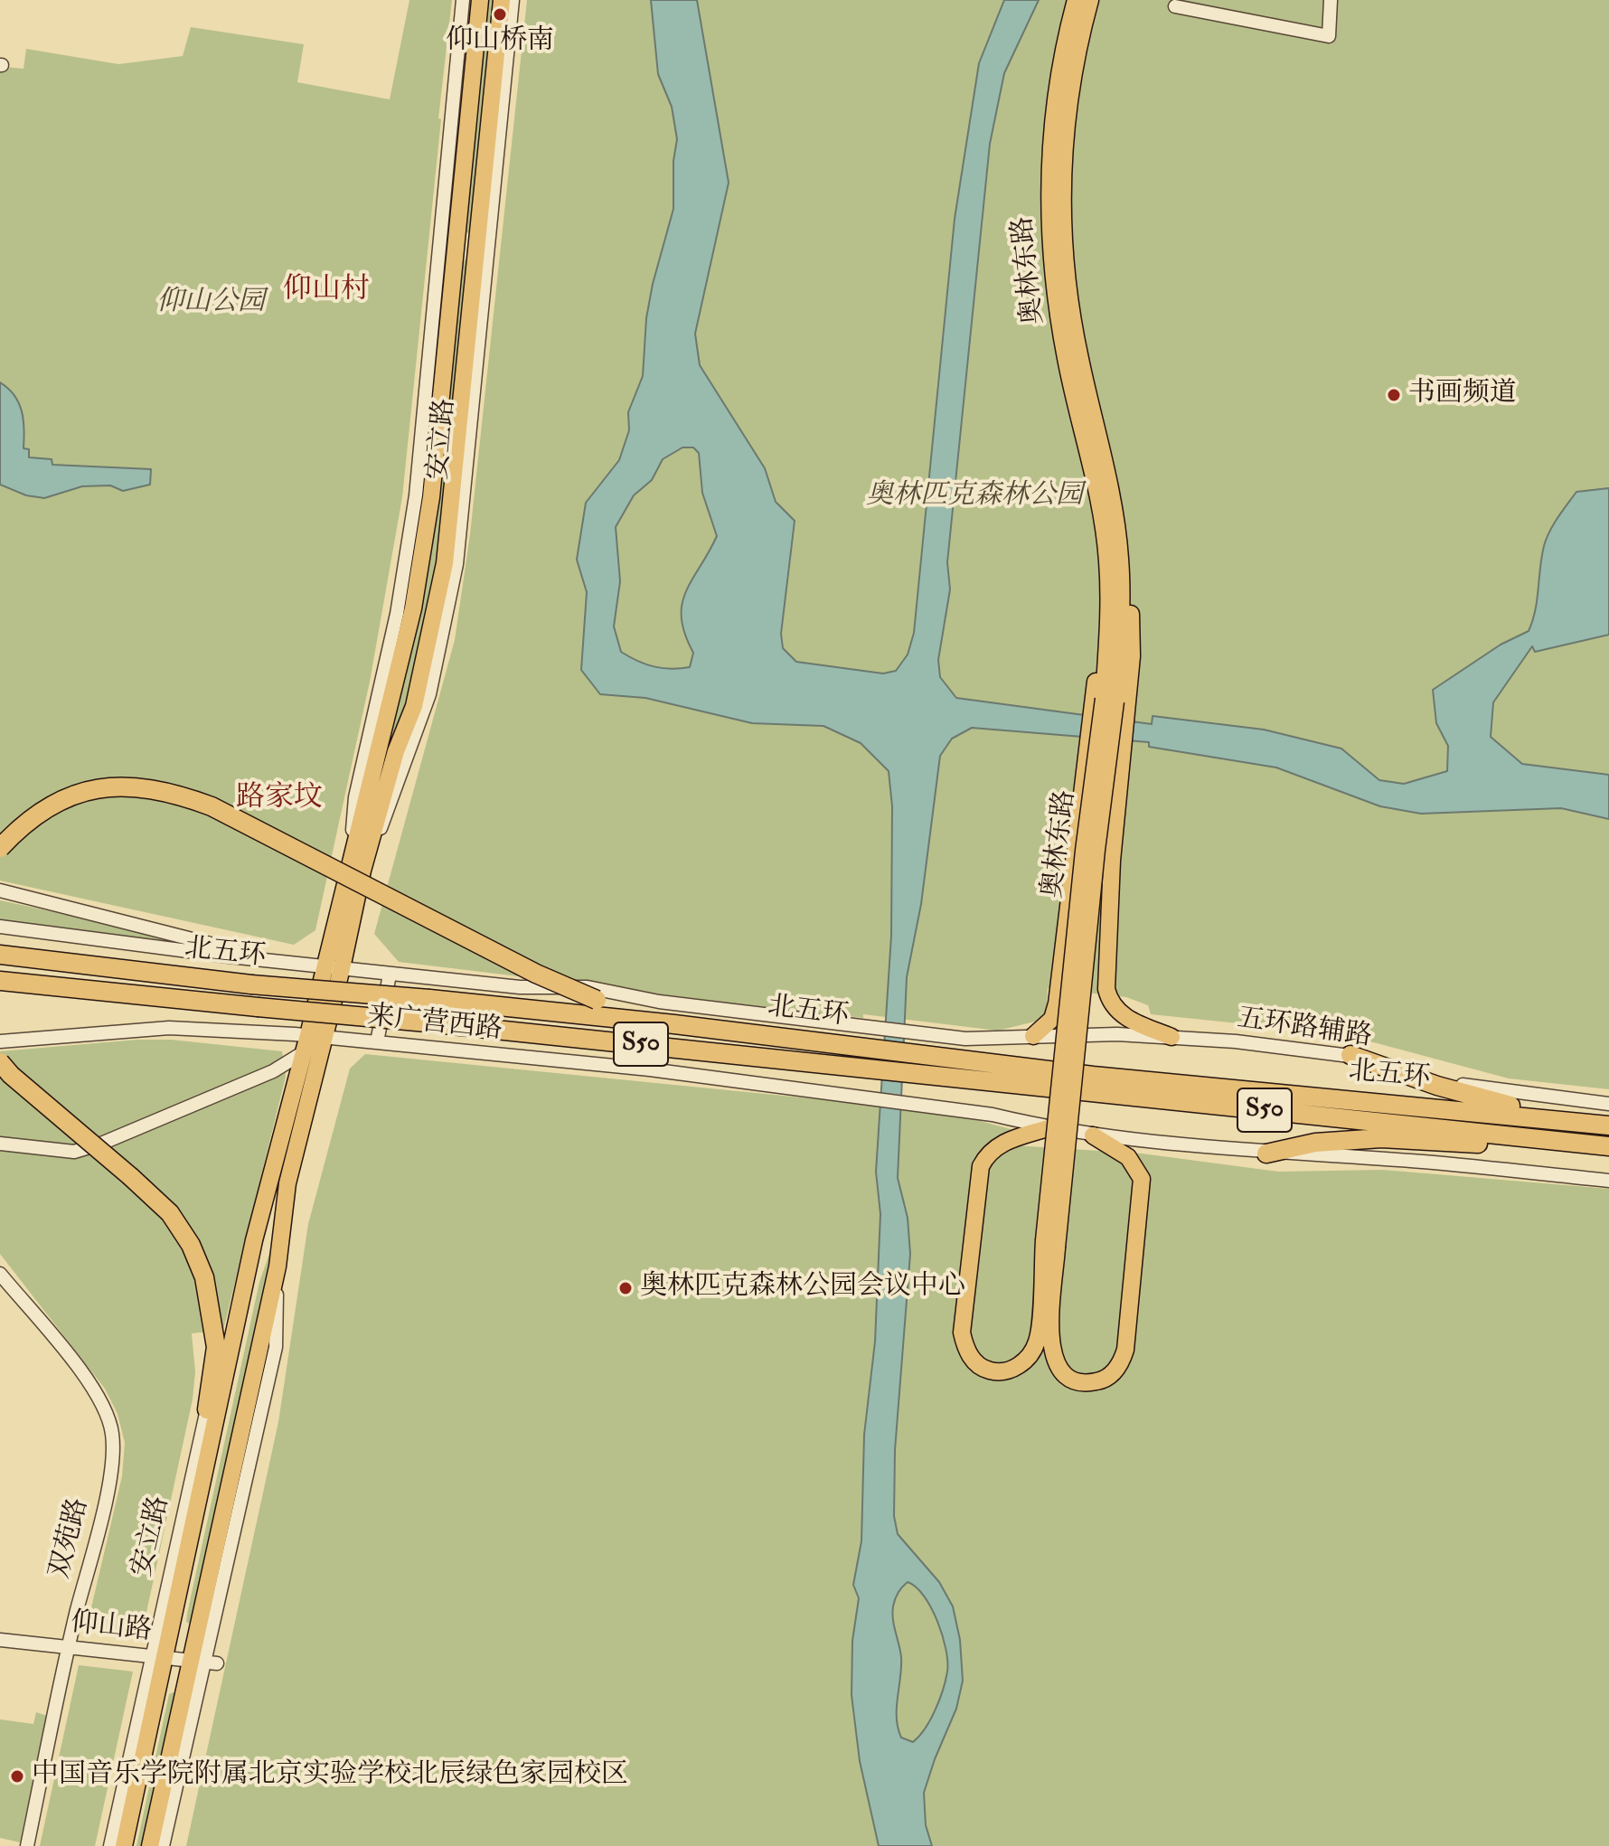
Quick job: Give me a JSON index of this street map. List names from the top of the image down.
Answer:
{
  "streets": {
    "highway": ["北五环", "S50"],
    "main road": ["奥林东路", "安立路"],
    "street": [
      "来广营西路",
      "五环路辅路",
      "双苑路",
      "仰山路"
    ]
  },
  "crossings": [
    ["奥林东路", "来广营西路"],
    ["安立路", "来广营西路"],
    ["安立路", "五环路辅路"],
    ["安立路", "仰山路"],
    ["双苑路", "仰山路"]
  ],
  "districts": ["仰山村", "路家坟"],
  "parks": ["仰山公园", "奥林匹克森林公园"],
  "places": [
    "仰山桥南",
    "书画频道",
    "奥林匹克森林公园会议中心",
    "中国音乐学院附属北京实验学校北辰绿色家园校区"
  ]
}
